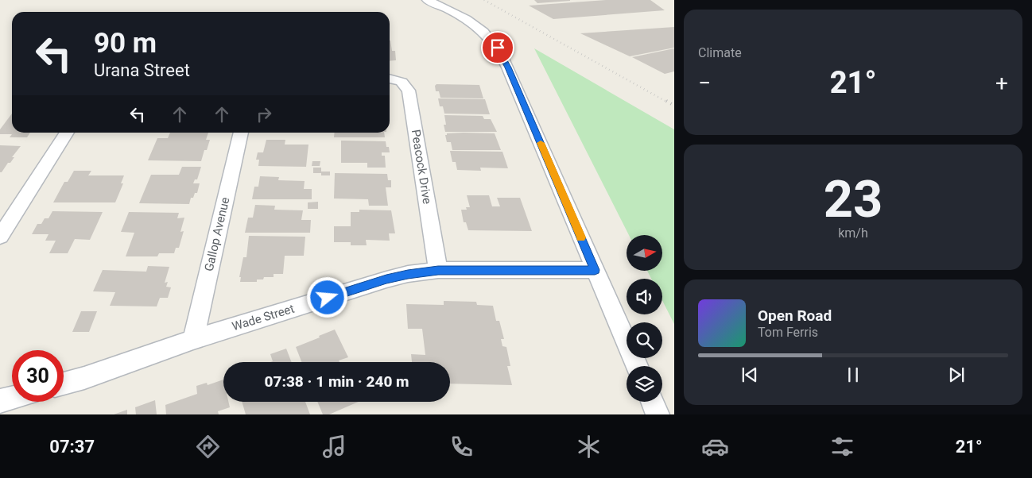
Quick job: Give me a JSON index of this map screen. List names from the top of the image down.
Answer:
{
  "streets": {
    "street": ["Peacock Drive", "Gallop Avenue", "Wade Street"]
  },
  "crossings": [
    ["Peacock Drive", "Wade Street"],
    ["Gallop Avenue", "Wade Street"]
  ],
  "north": "right",
  "page": {
    "tile": [
      "Climate",
      ["23", "km/h"]
    ],
    "turn": ["90 m", "Urana Street"],
    "heat": ["−", "21°", "+"],
    "song": ["Open Road", "Tom Ferris"],
    "limit": "30",
    "trip": "07:38 · 1 min · 240 m",
    "tabs": ["07:37", "21°"]
  }
}
